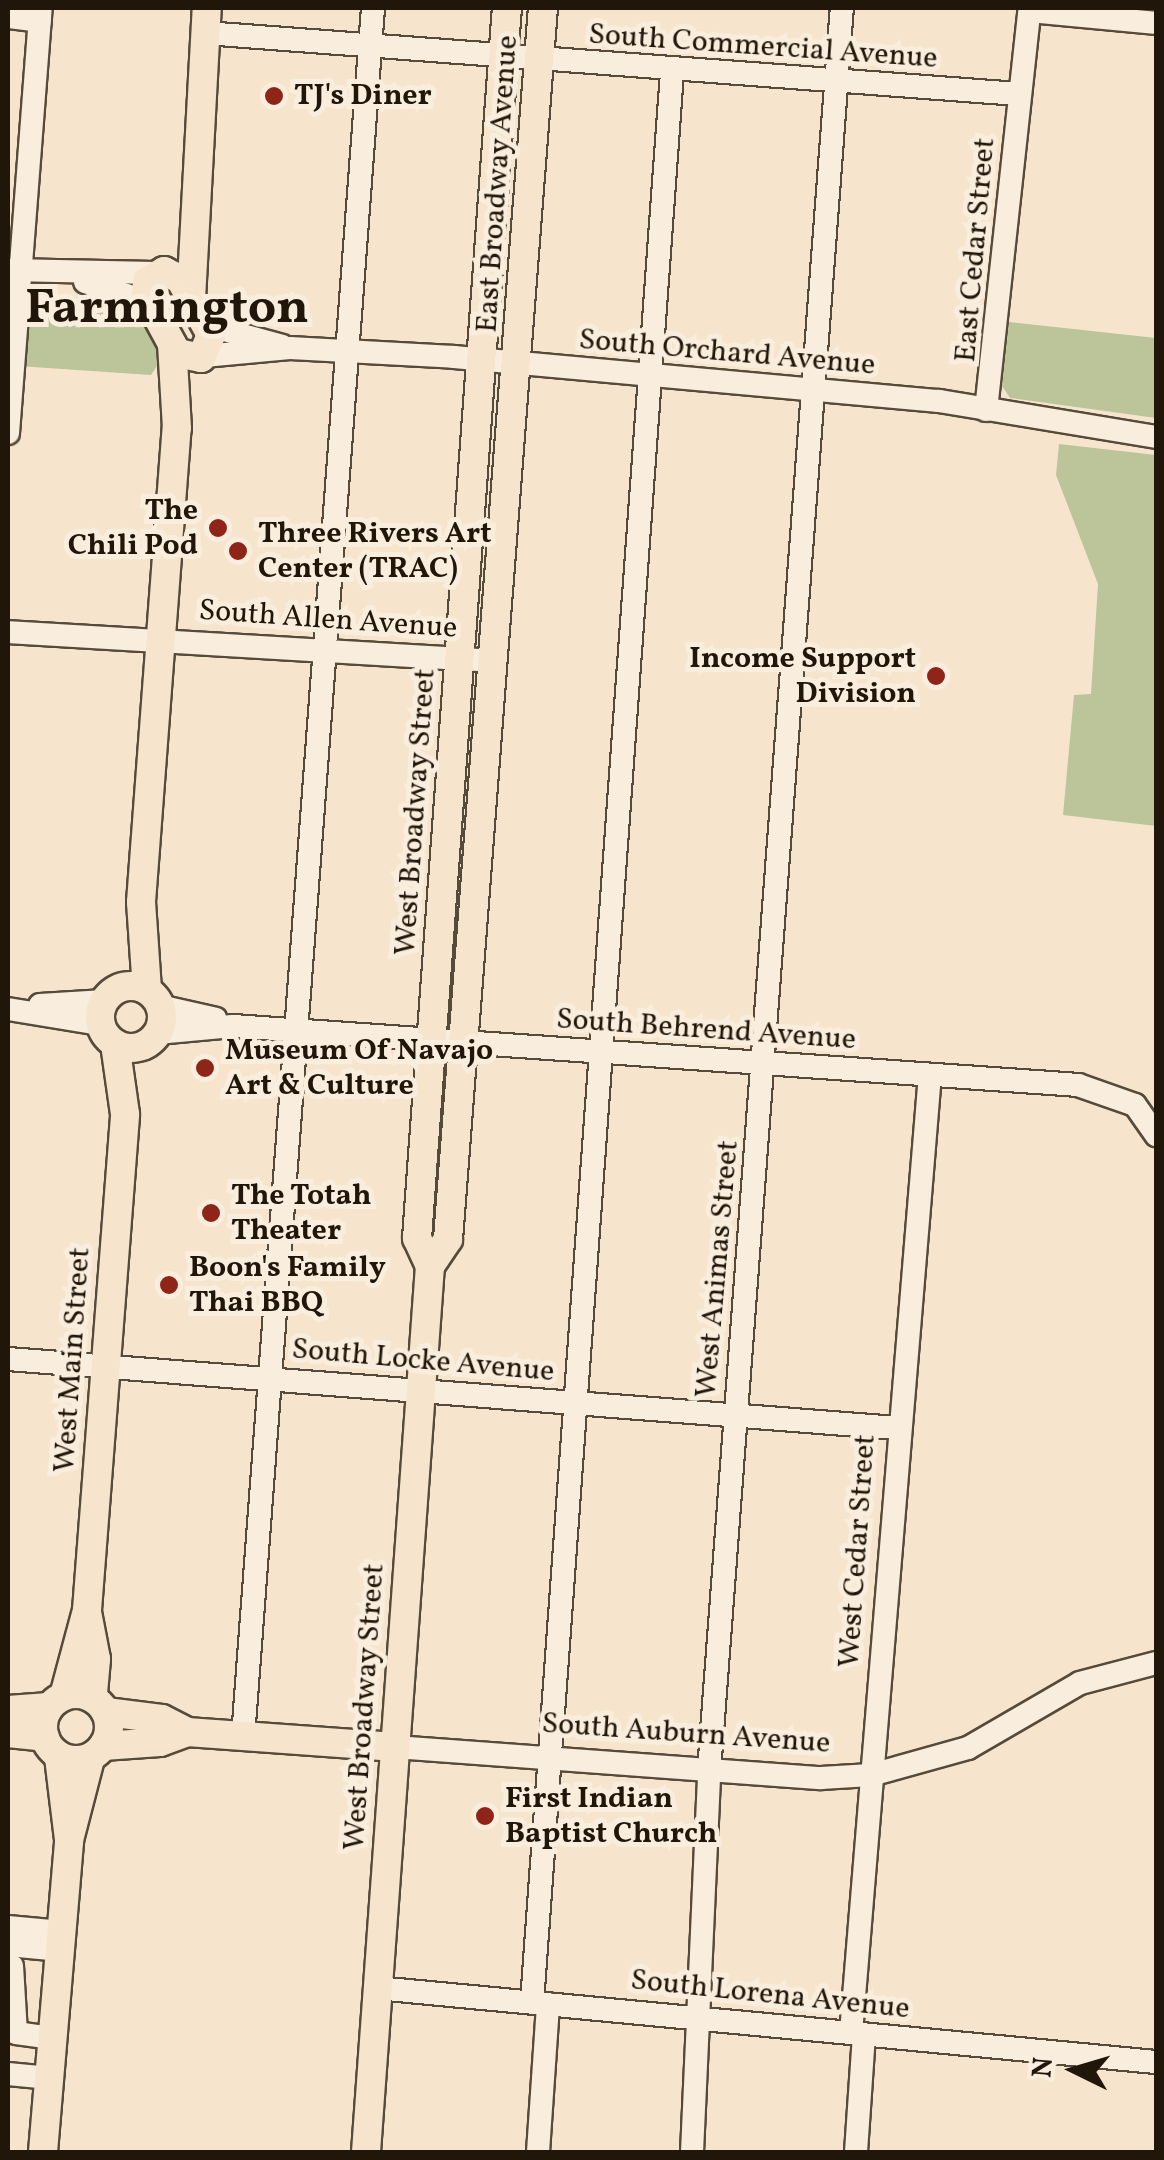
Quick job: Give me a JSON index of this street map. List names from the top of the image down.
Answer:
{
  "streets": {
    "main road": [
      "East Broadway Avenue",
      "West Broadway Street",
      "West Main Street",
      "South Auburn Avenue"
    ],
    "street": [
      "South Commercial Avenue",
      "East Cedar Street",
      "South Orchard Avenue",
      "South Allen Avenue",
      "South Behrend Avenue",
      "West Animas Street",
      "South Locke Avenue",
      "West Cedar Street",
      "South Lorena Avenue"
    ]
  },
  "crossings": [
    ["South Commercial Avenue", "East Broadway Avenue"],
    ["South Commercial Avenue", "East Cedar Street"],
    ["South Commercial Avenue", "West Animas Street"],
    ["East Broadway Avenue", "South Orchard Avenue"],
    ["East Broadway Avenue", "West Broadway Street"],
    ["East Cedar Street", "South Orchard Avenue"],
    ["South Orchard Avenue", "West Broadway Street"],
    ["South Orchard Avenue", "West Animas Street"],
    ["South Orchard Avenue", "West Main Street"],
    ["South Allen Avenue", "West Broadway Street"],
    ["South Allen Avenue", "West Main Street"],
    ["West Broadway Street", "South Behrend Avenue"],
    ["West Broadway Street", "South Locke Avenue"],
    ["West Broadway Street", "South Auburn Avenue"],
    ["West Broadway Street", "South Lorena Avenue"],
    ["South Behrend Avenue", "West Animas Street"],
    ["South Behrend Avenue", "West Main Street"],
    ["South Behrend Avenue", "West Cedar Street"],
    ["West Animas Street", "South Locke Avenue"],
    ["West Animas Street", "South Auburn Avenue"],
    ["West Animas Street", "South Lorena Avenue"],
    ["West Main Street", "South Locke Avenue"],
    ["West Main Street", "South Auburn Avenue"],
    ["South Locke Avenue", "West Cedar Street"],
    ["West Cedar Street", "South Auburn Avenue"],
    ["West Cedar Street", "South Lorena Avenue"]
  ],
  "districts": ["Farmington"],
  "places": [
    "TJ's Diner",
    "The Chili Pod",
    "Three Rivers Art Center (TRAC)",
    "Income Support Division",
    "Museum Of Navajo Art & Culture",
    "The Totah Theater",
    "Boon's Family Thai BBQ",
    "First Indian Baptist Church"
  ],
  "north": "left"
}
